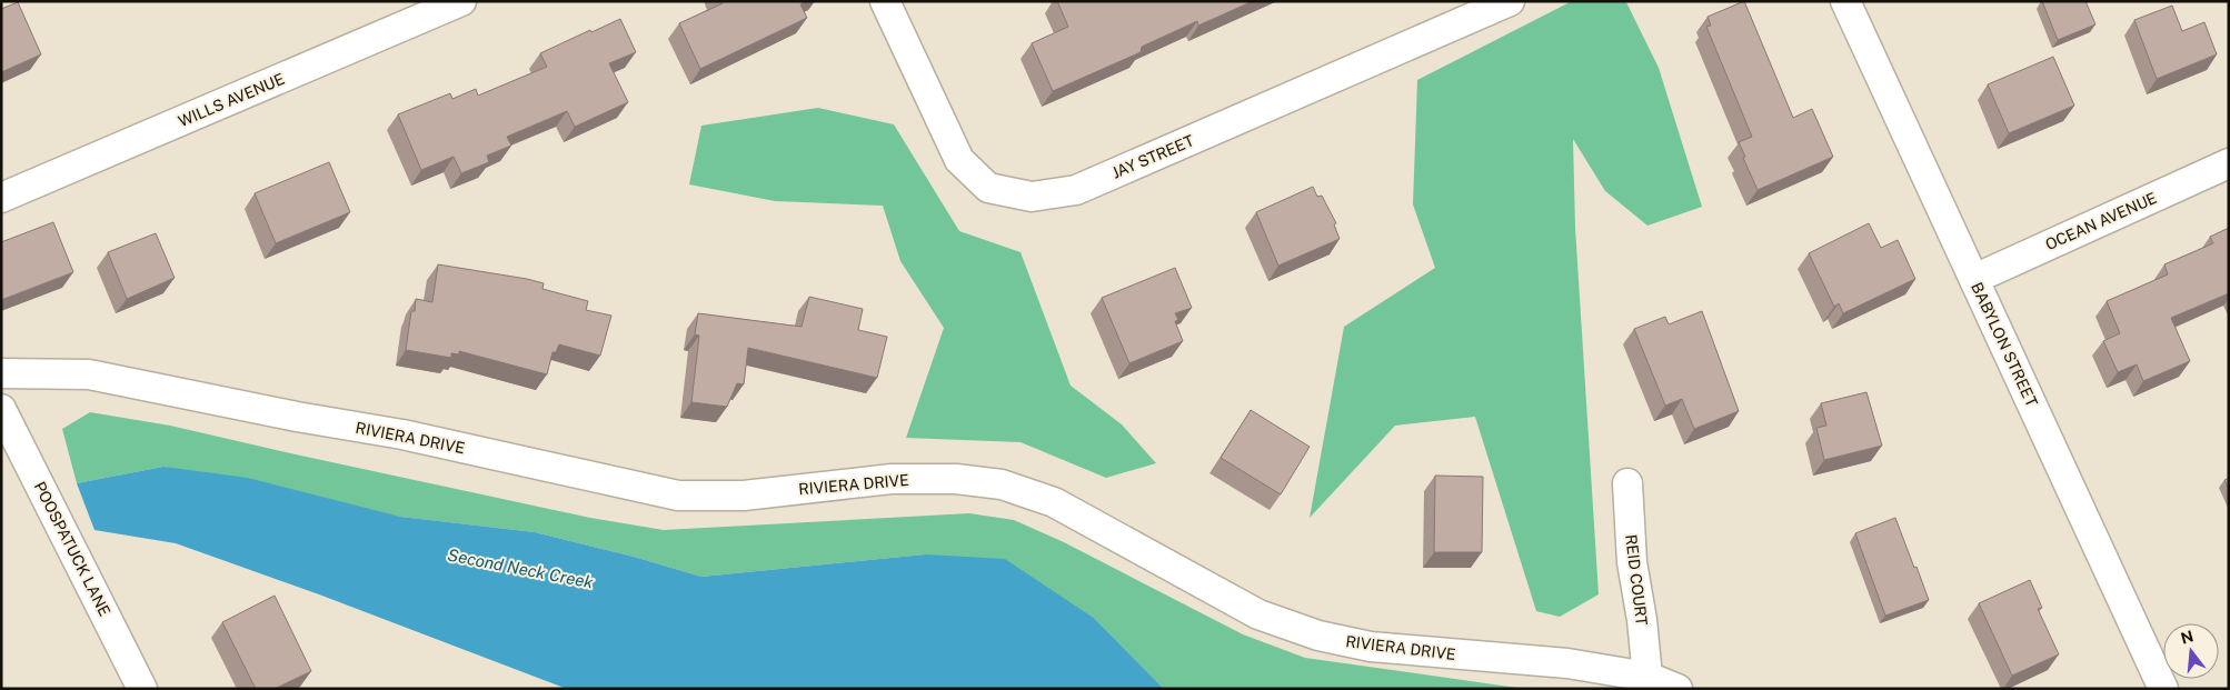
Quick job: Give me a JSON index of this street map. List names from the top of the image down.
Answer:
{
  "streets": {
    "street": [
      "WILLS AVENUE",
      "JAY STREET",
      "OCEAN AVENUE",
      "BABYLON STREET",
      "RIVIERA DRIVE",
      "POOSPATUCK LANE",
      "REID COURT"
    ]
  },
  "crossings": [
    ["OCEAN AVENUE", "BABYLON STREET"],
    ["RIVIERA DRIVE", "REID COURT"]
  ],
  "water": ["Second Neck Creek"],
  "north": "top"
}
